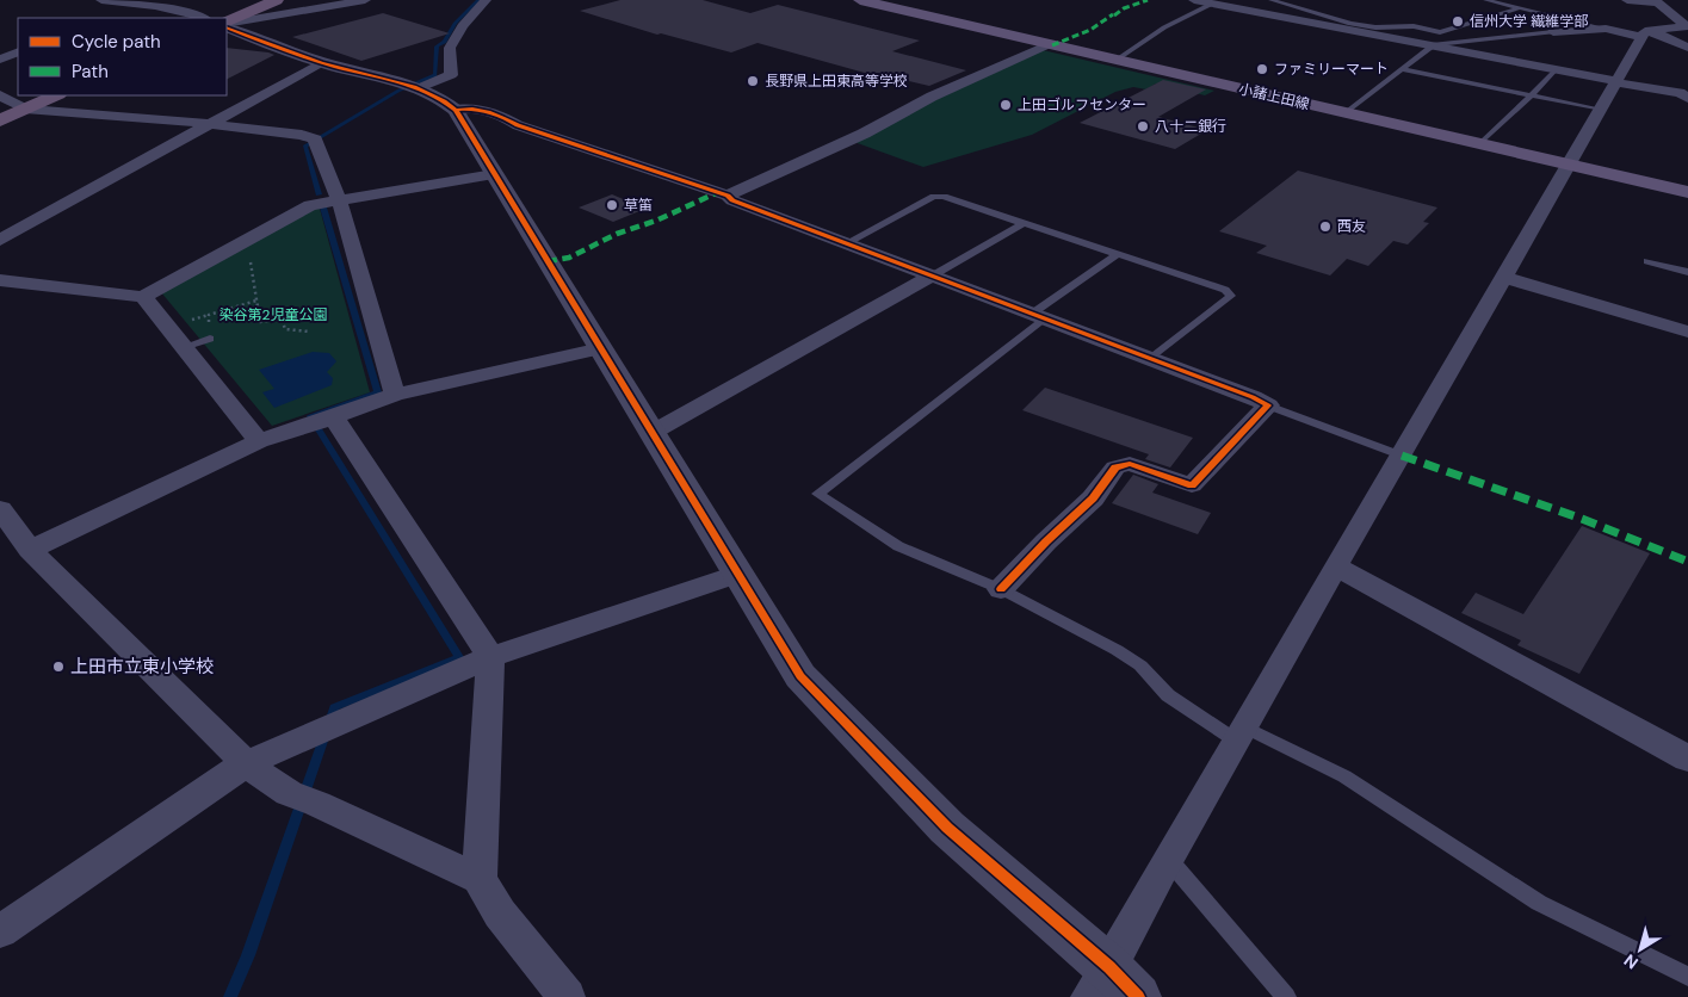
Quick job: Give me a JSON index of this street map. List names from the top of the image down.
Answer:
{
  "streets": {
    "main road": ["小諸上田線"]
  },
  "parks": ["染谷第2児童公園"],
  "places": [
    "信州大学 繊維学部",
    "ファミリーマート",
    "長野県上田東高等学校",
    "上田ゴルフセンター",
    "八十二銀行",
    "草笛",
    "西友",
    "上田市立東小学校"
  ],
  "legend": ["Cycle path", "Path"],
  "north": "bottom left"
}
